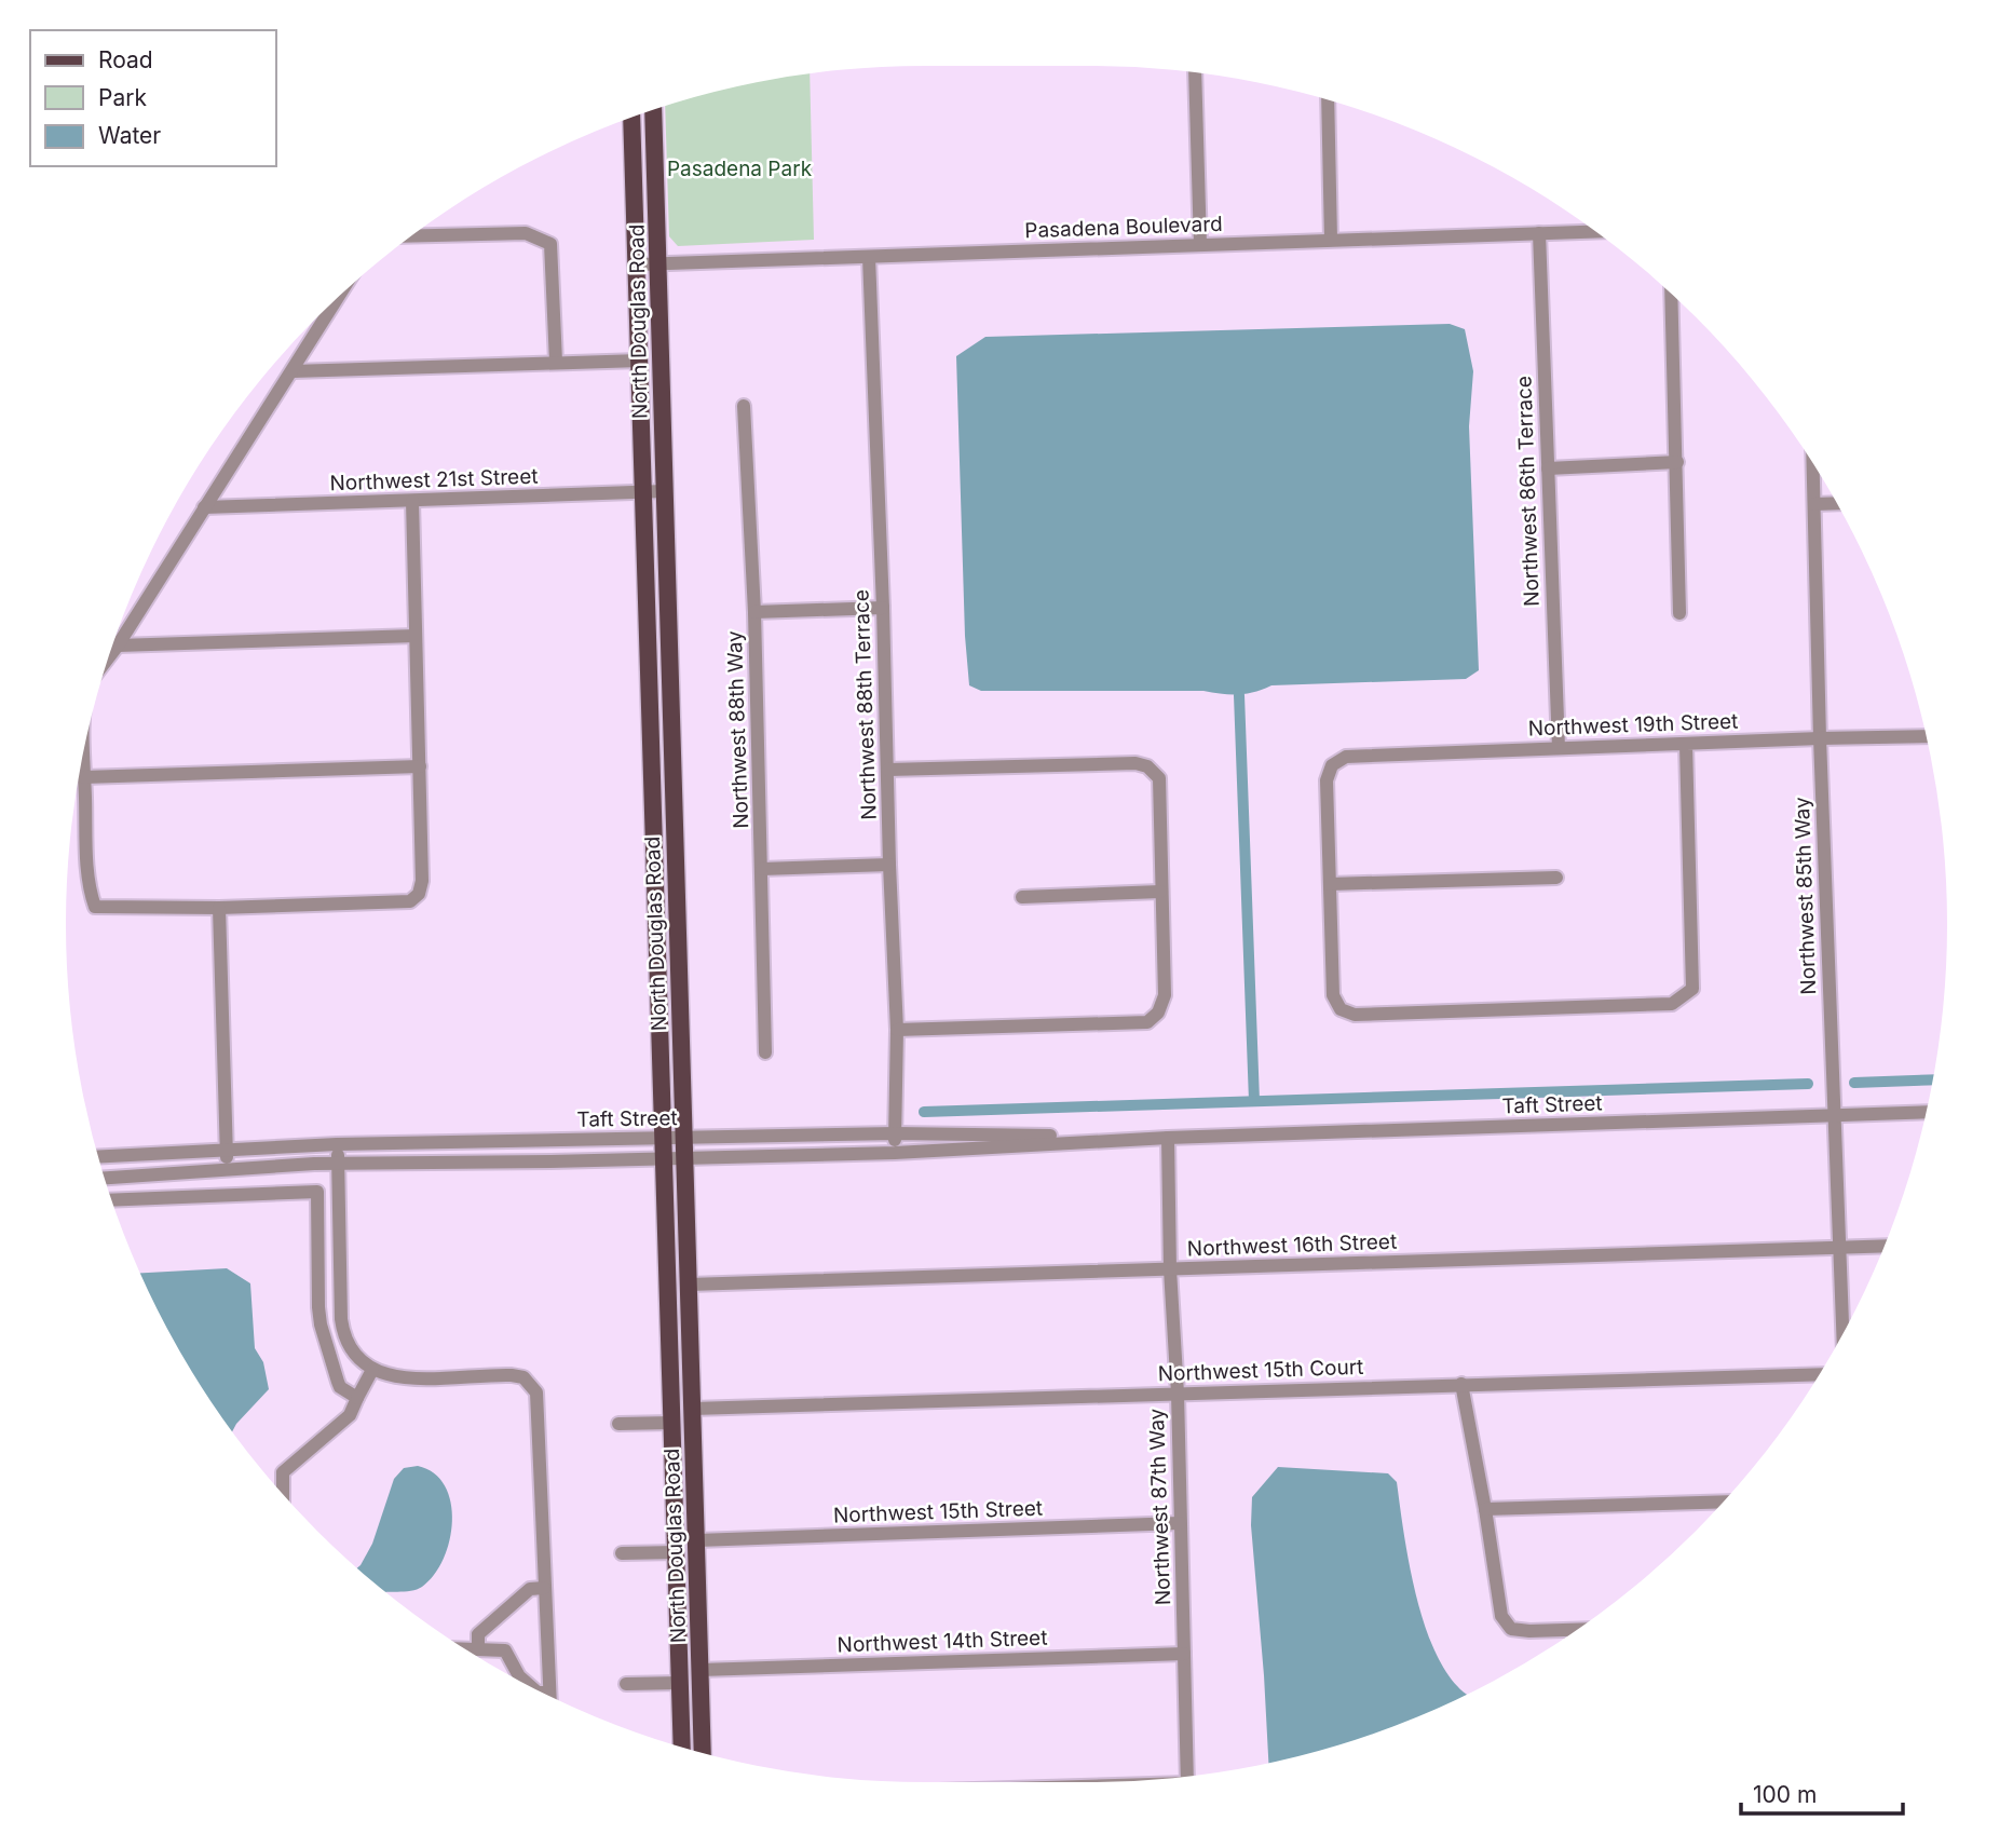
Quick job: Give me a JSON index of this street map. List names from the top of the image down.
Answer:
{
  "streets": {
    "main road": ["North Douglas Road"],
    "street": [
      "Pasadena Boulevard",
      "Northwest 21st Street",
      "Northwest 86th Terrace",
      "Northwest 88th Terrace",
      "Northwest 19th Street",
      "Northwest 88th Way",
      "Northwest 85th Way",
      "Taft Street",
      "Northwest 16th Street",
      "Northwest 15th Court",
      "Northwest 87th Way",
      "Northwest 15th Street",
      "Northwest 14th Street"
    ]
  },
  "crossings": [
    ["Pasadena Boulevard", "North Douglas Road"],
    ["Pasadena Boulevard", "Northwest 86th Terrace"],
    ["Pasadena Boulevard", "Northwest 88th Terrace"],
    ["North Douglas Road", "Northwest 21st Street"],
    ["North Douglas Road", "Taft Street"],
    ["North Douglas Road", "Northwest 16th Street"],
    ["North Douglas Road", "Northwest 15th Court"],
    ["North Douglas Road", "Northwest 15th Street"],
    ["North Douglas Road", "Northwest 14th Street"],
    ["Northwest 86th Terrace", "Northwest 19th Street"],
    ["Northwest 88th Terrace", "Taft Street"],
    ["Northwest 19th Street", "Northwest 85th Way"],
    ["Northwest 85th Way", "Taft Street"],
    ["Northwest 85th Way", "Northwest 16th Street"],
    ["Taft Street", "Northwest 87th Way"],
    ["Northwest 16th Street", "Northwest 87th Way"],
    ["Northwest 15th Court", "Northwest 87th Way"],
    ["Northwest 87th Way", "Northwest 15th Street"],
    ["Northwest 87th Way", "Northwest 14th Street"]
  ],
  "parks": ["Pasadena Park"],
  "legend": ["Road", "Park", "Water"],
  "scale_bar": "100 m"
}
